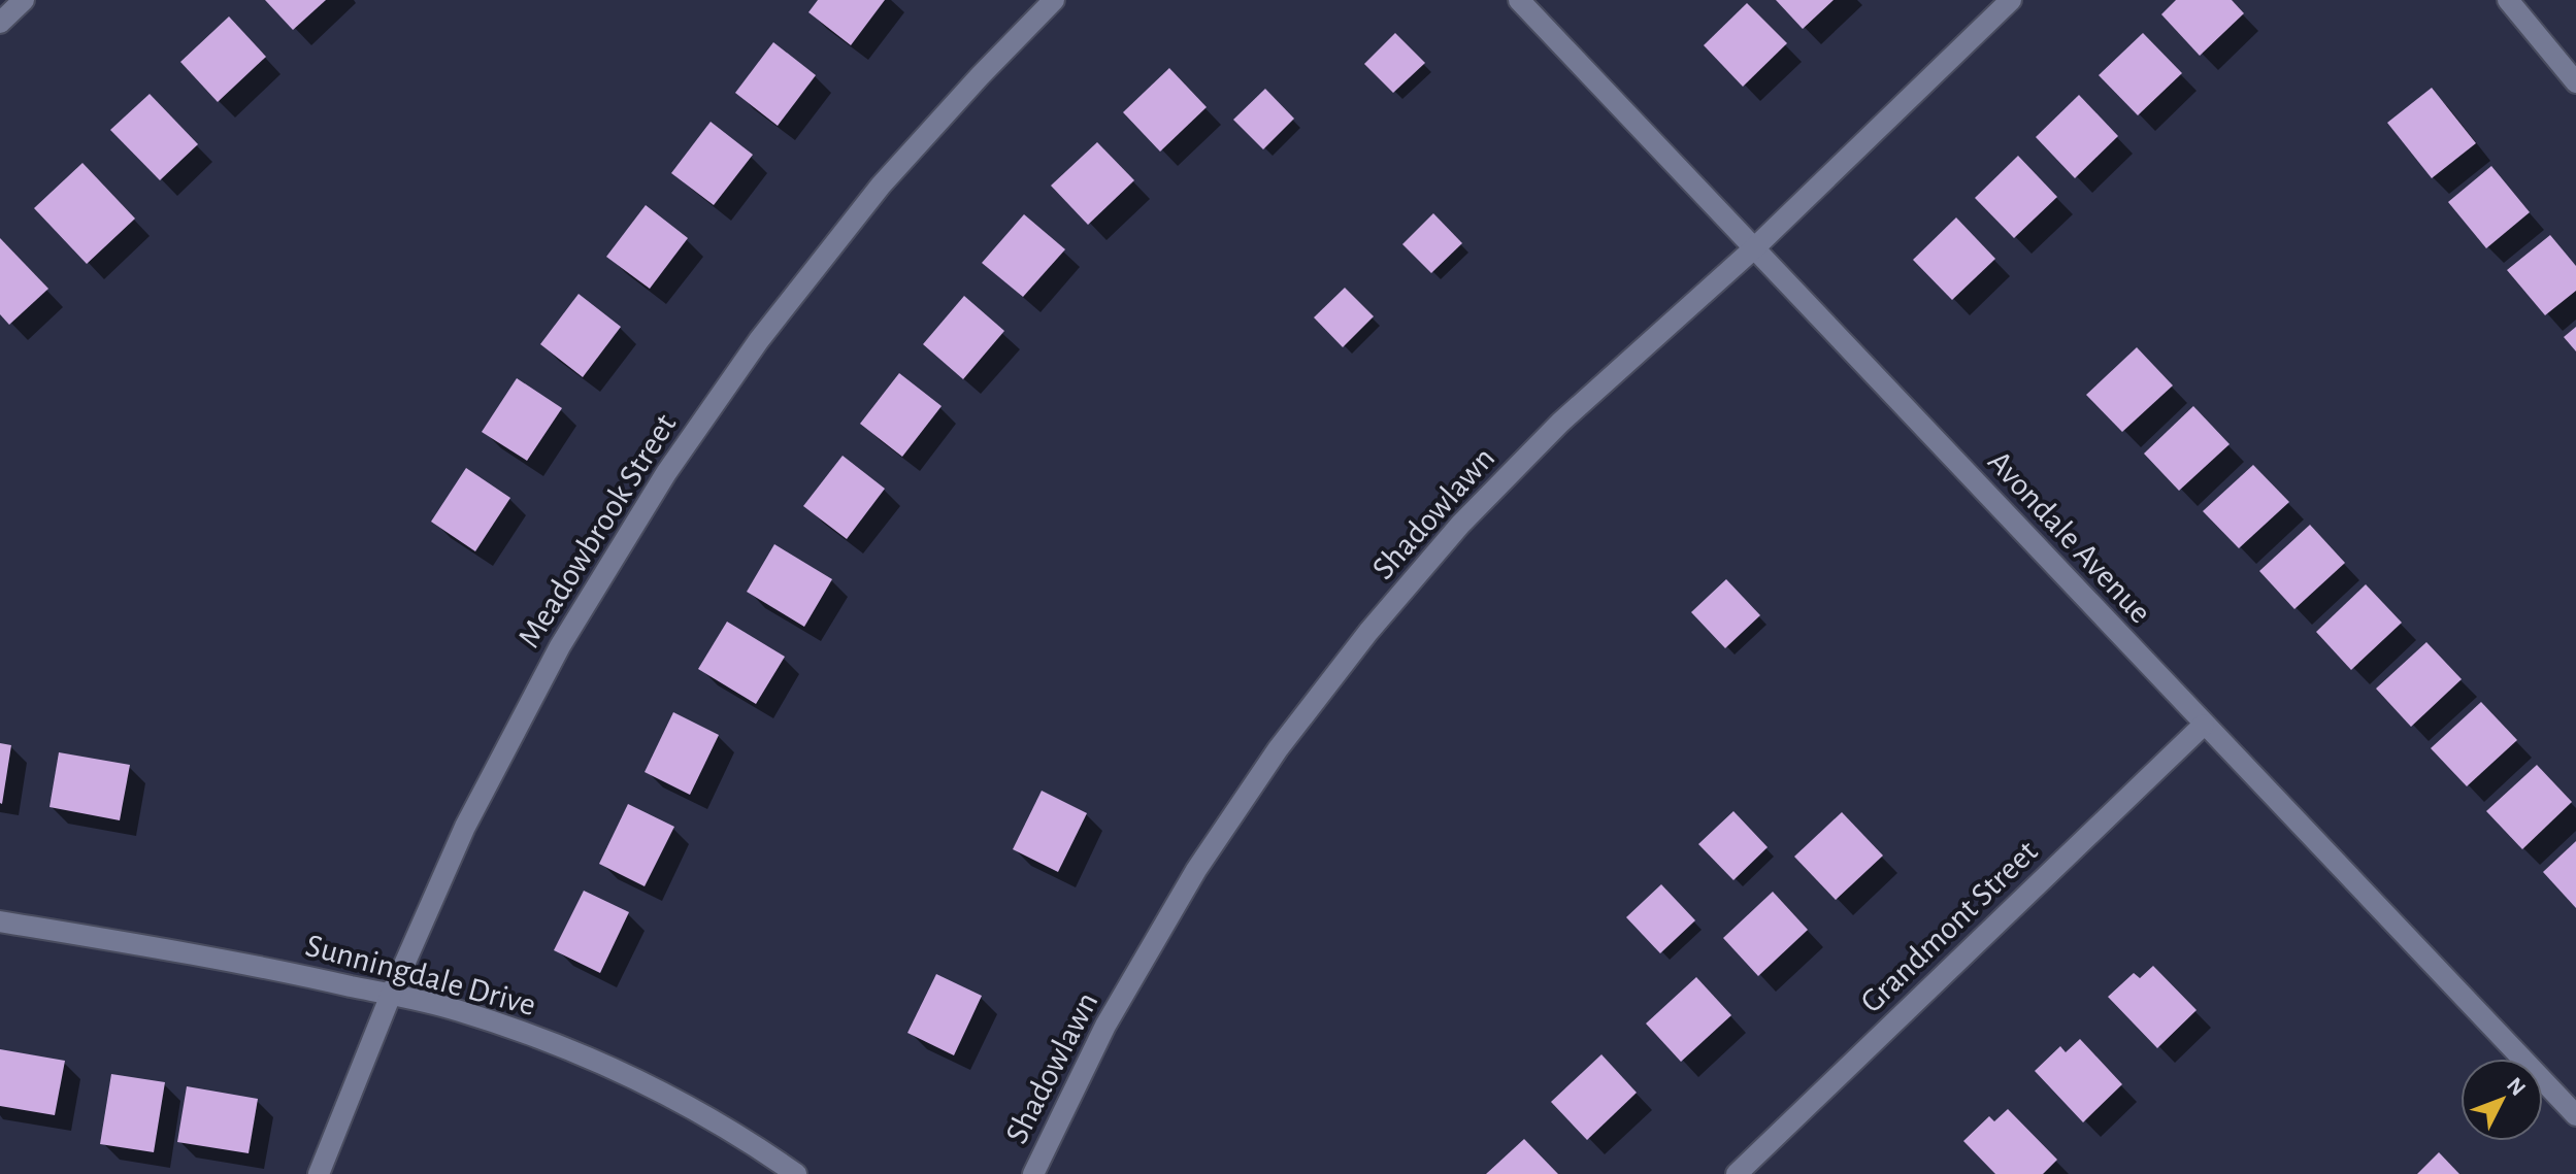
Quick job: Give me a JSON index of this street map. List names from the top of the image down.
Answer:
{
  "streets": {
    "street": [
      "Shadowlawn",
      "Meadowbrook Street",
      "Avondale Avenue",
      "Grandmont Street",
      "Sunningdale Drive"
    ]
  },
  "crossings": [
    ["Shadowlawn", "Avondale Avenue"],
    ["Meadowbrook Street", "Sunningdale Drive"],
    ["Avondale Avenue", "Grandmont Street"]
  ],
  "north": "top right"
}
